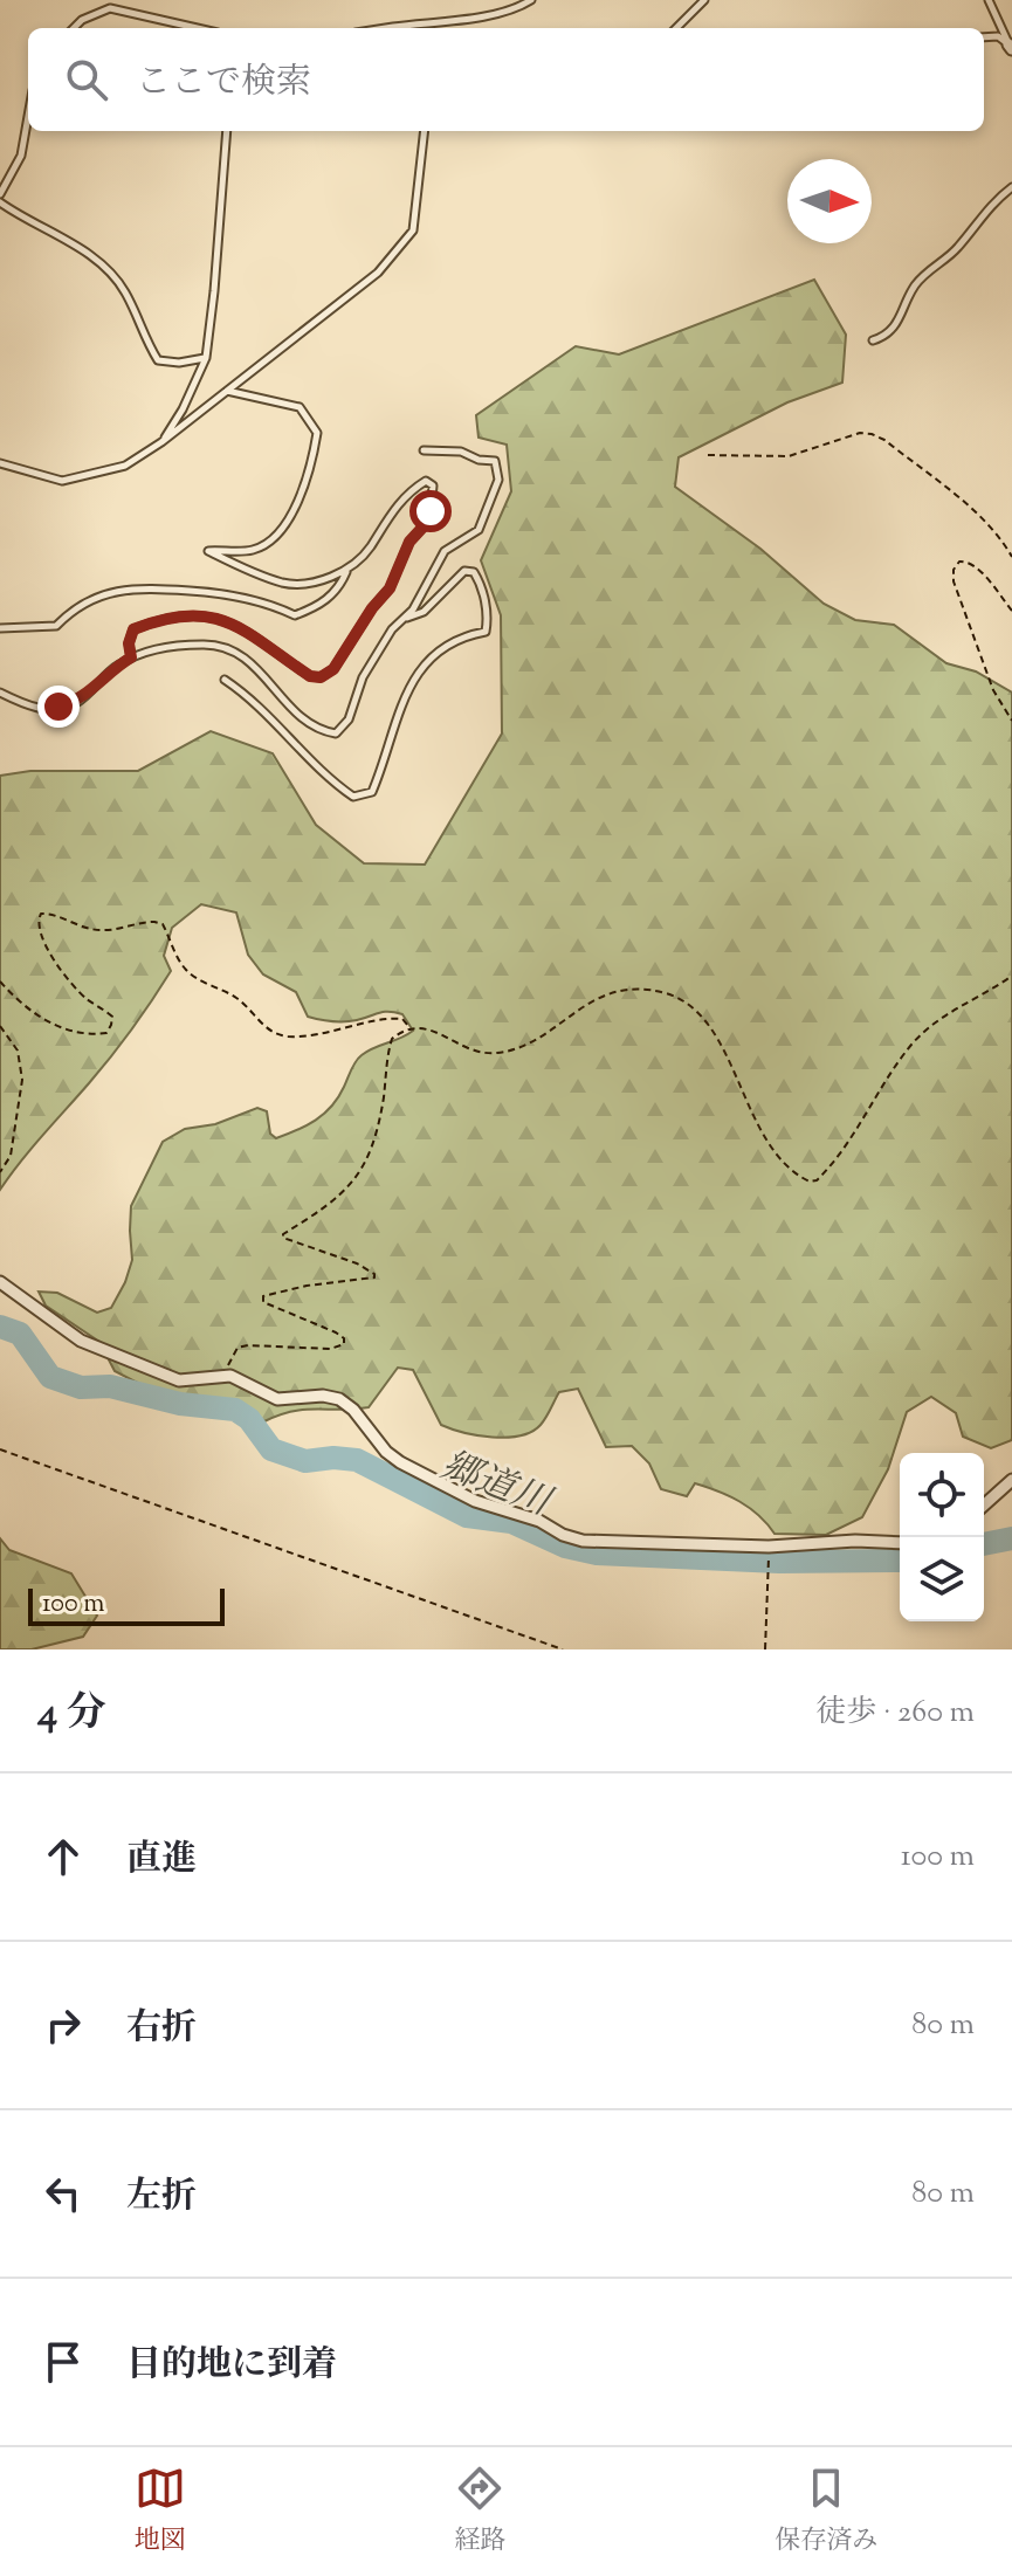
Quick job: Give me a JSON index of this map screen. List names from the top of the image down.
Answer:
{
  "water": ["郷道川"],
  "scale_bar": "100 m",
  "north": "right",
  "page": {
    "search": "ここで検索",
    "scale": "100 m",
    "heading": ["4 分", "徒歩 · 260 m"],
    "list": [
      ["直進", "100 m"],
      ["右折", "80 m"],
      ["左折", "80 m"],
      "目的地に到着"
    ],
    "nav": ["地図", "経路", "保存済み"]
  }
}
